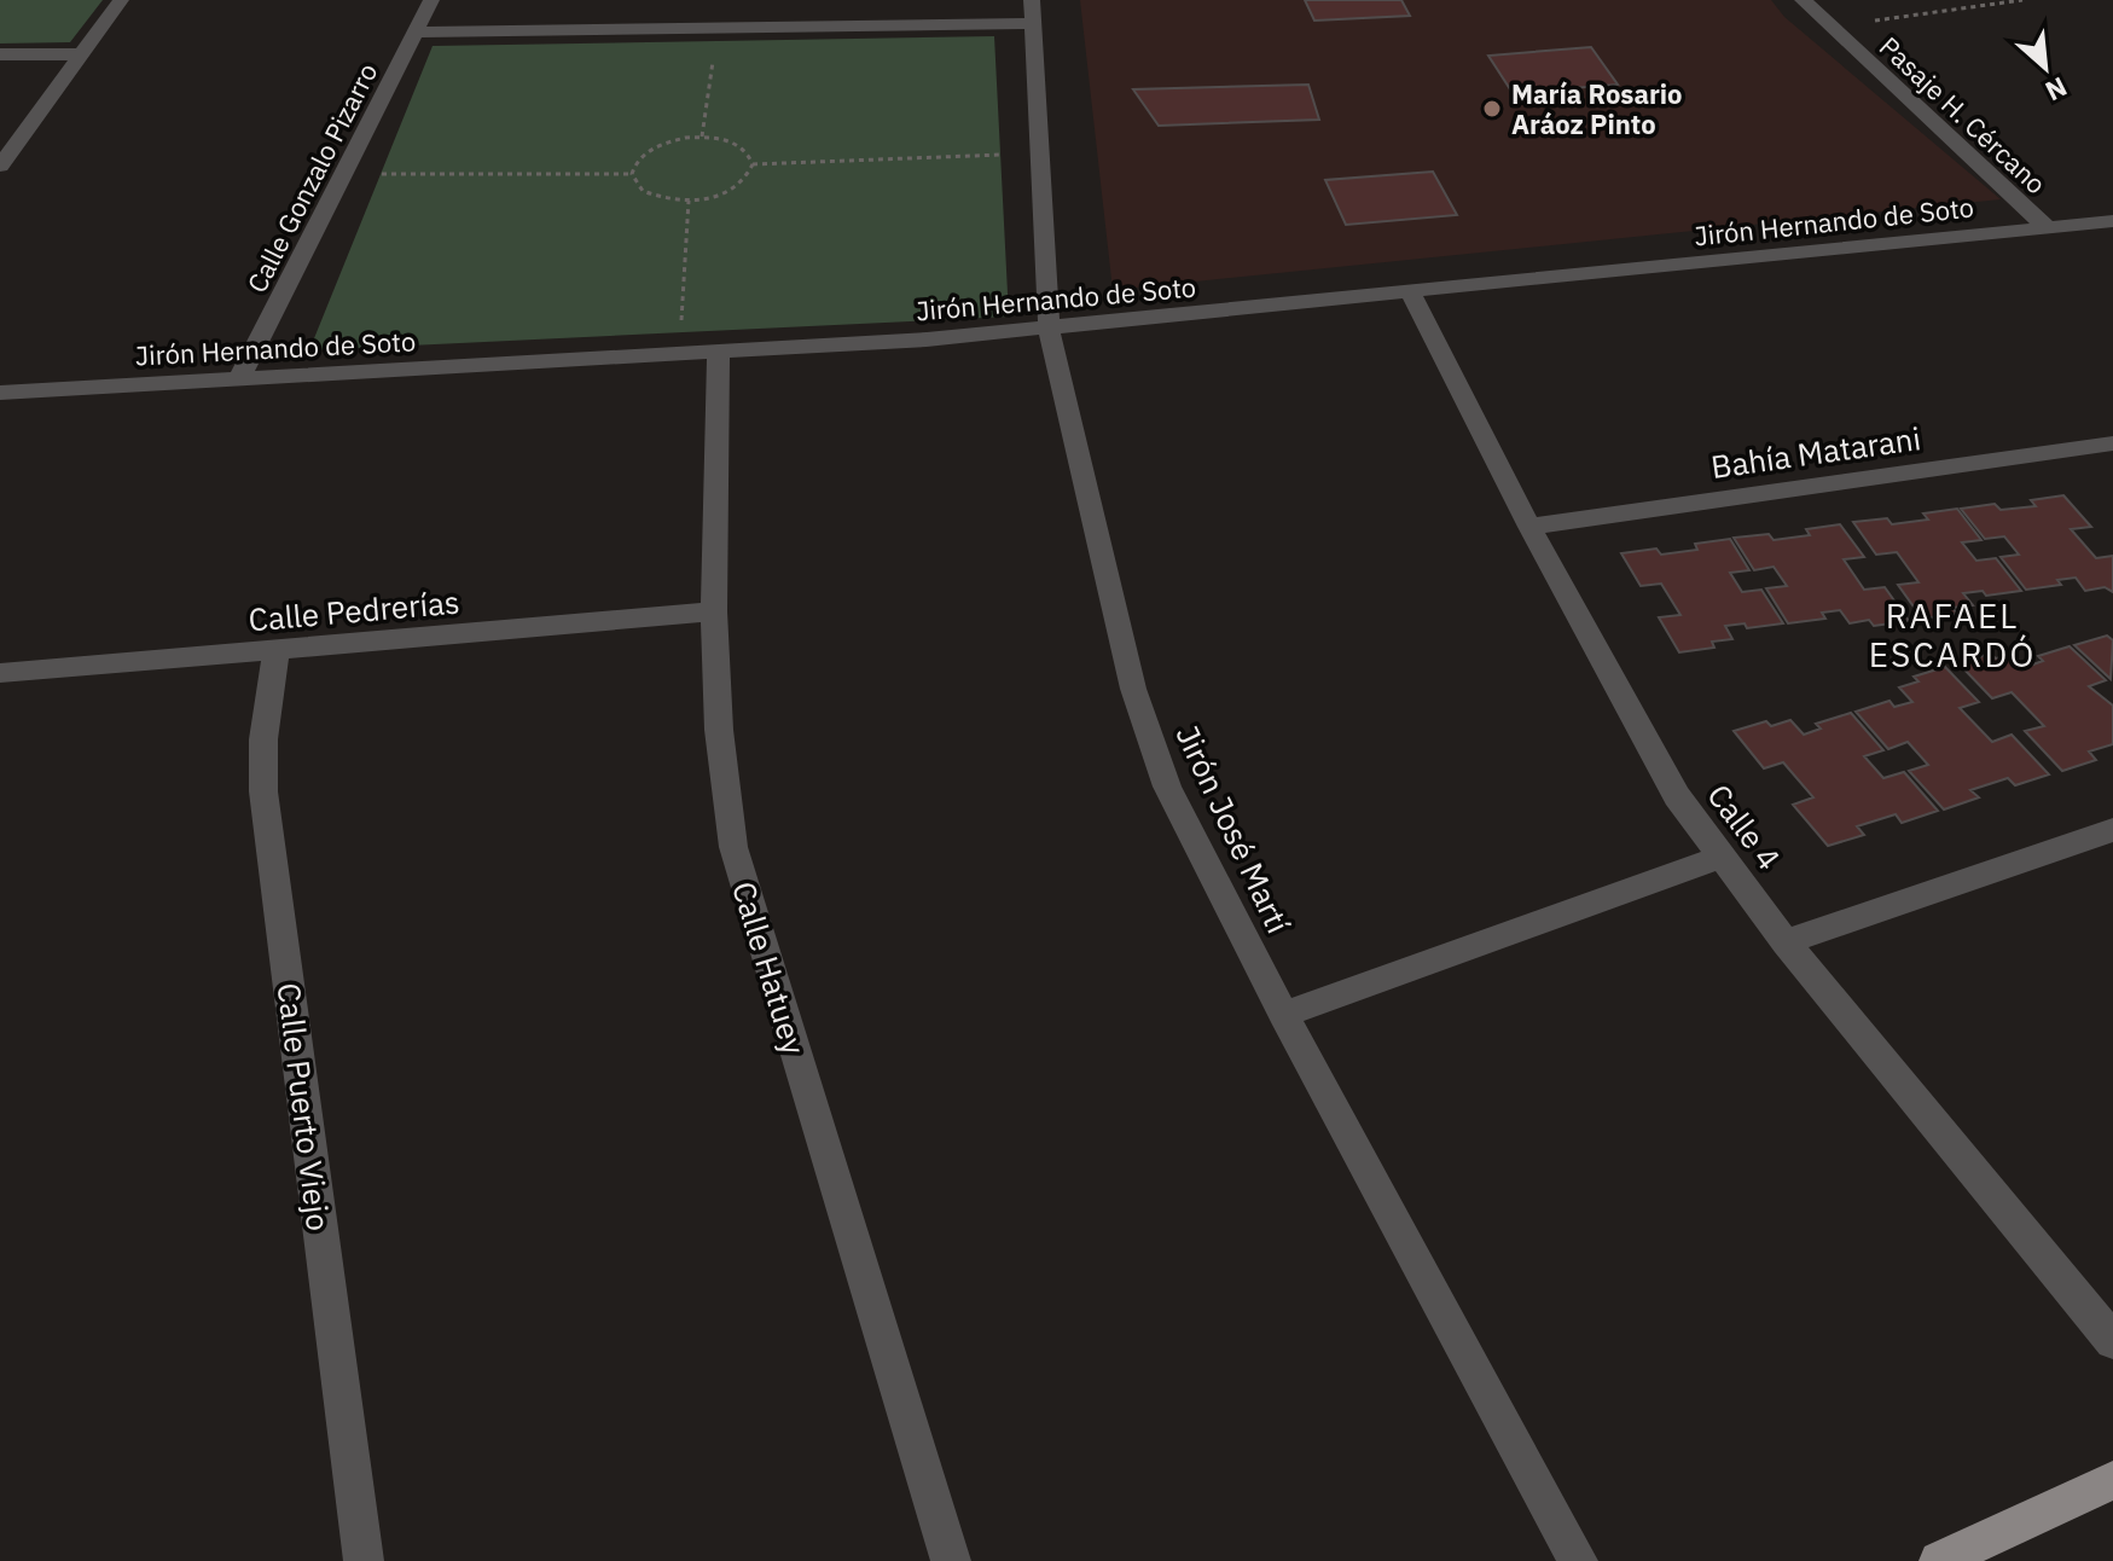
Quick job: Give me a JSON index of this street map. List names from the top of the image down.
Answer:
{
  "streets": {
    "street": [
      "Pasaje H. Cércano",
      "Calle Gonzalo Pizarro",
      "Jirón Hernando de Soto",
      "Bahía Matarani",
      "Calle Pedrerías",
      "Calle 4",
      "Jirón José Martí",
      "Calle Hatuey",
      "Calle Puerto Viejo"
    ]
  },
  "crossings": [
    ["Pasaje H. Cércano", "Jirón Hernando de Soto"],
    ["Calle Gonzalo Pizarro", "Jirón Hernando de Soto"],
    ["Jirón Hernando de Soto", "Calle 4"],
    ["Jirón Hernando de Soto", "Jirón José Martí"],
    ["Jirón Hernando de Soto", "Calle Hatuey"],
    ["Bahía Matarani", "Calle 4"],
    ["Calle Pedrerías", "Calle Hatuey"],
    ["Calle Pedrerías", "Calle Puerto Viejo"]
  ],
  "districts": ["RAFAEL ESCARDÓ"],
  "places": ["María Rosario Aráoz Pinto"],
  "north": "bottom right"
}
